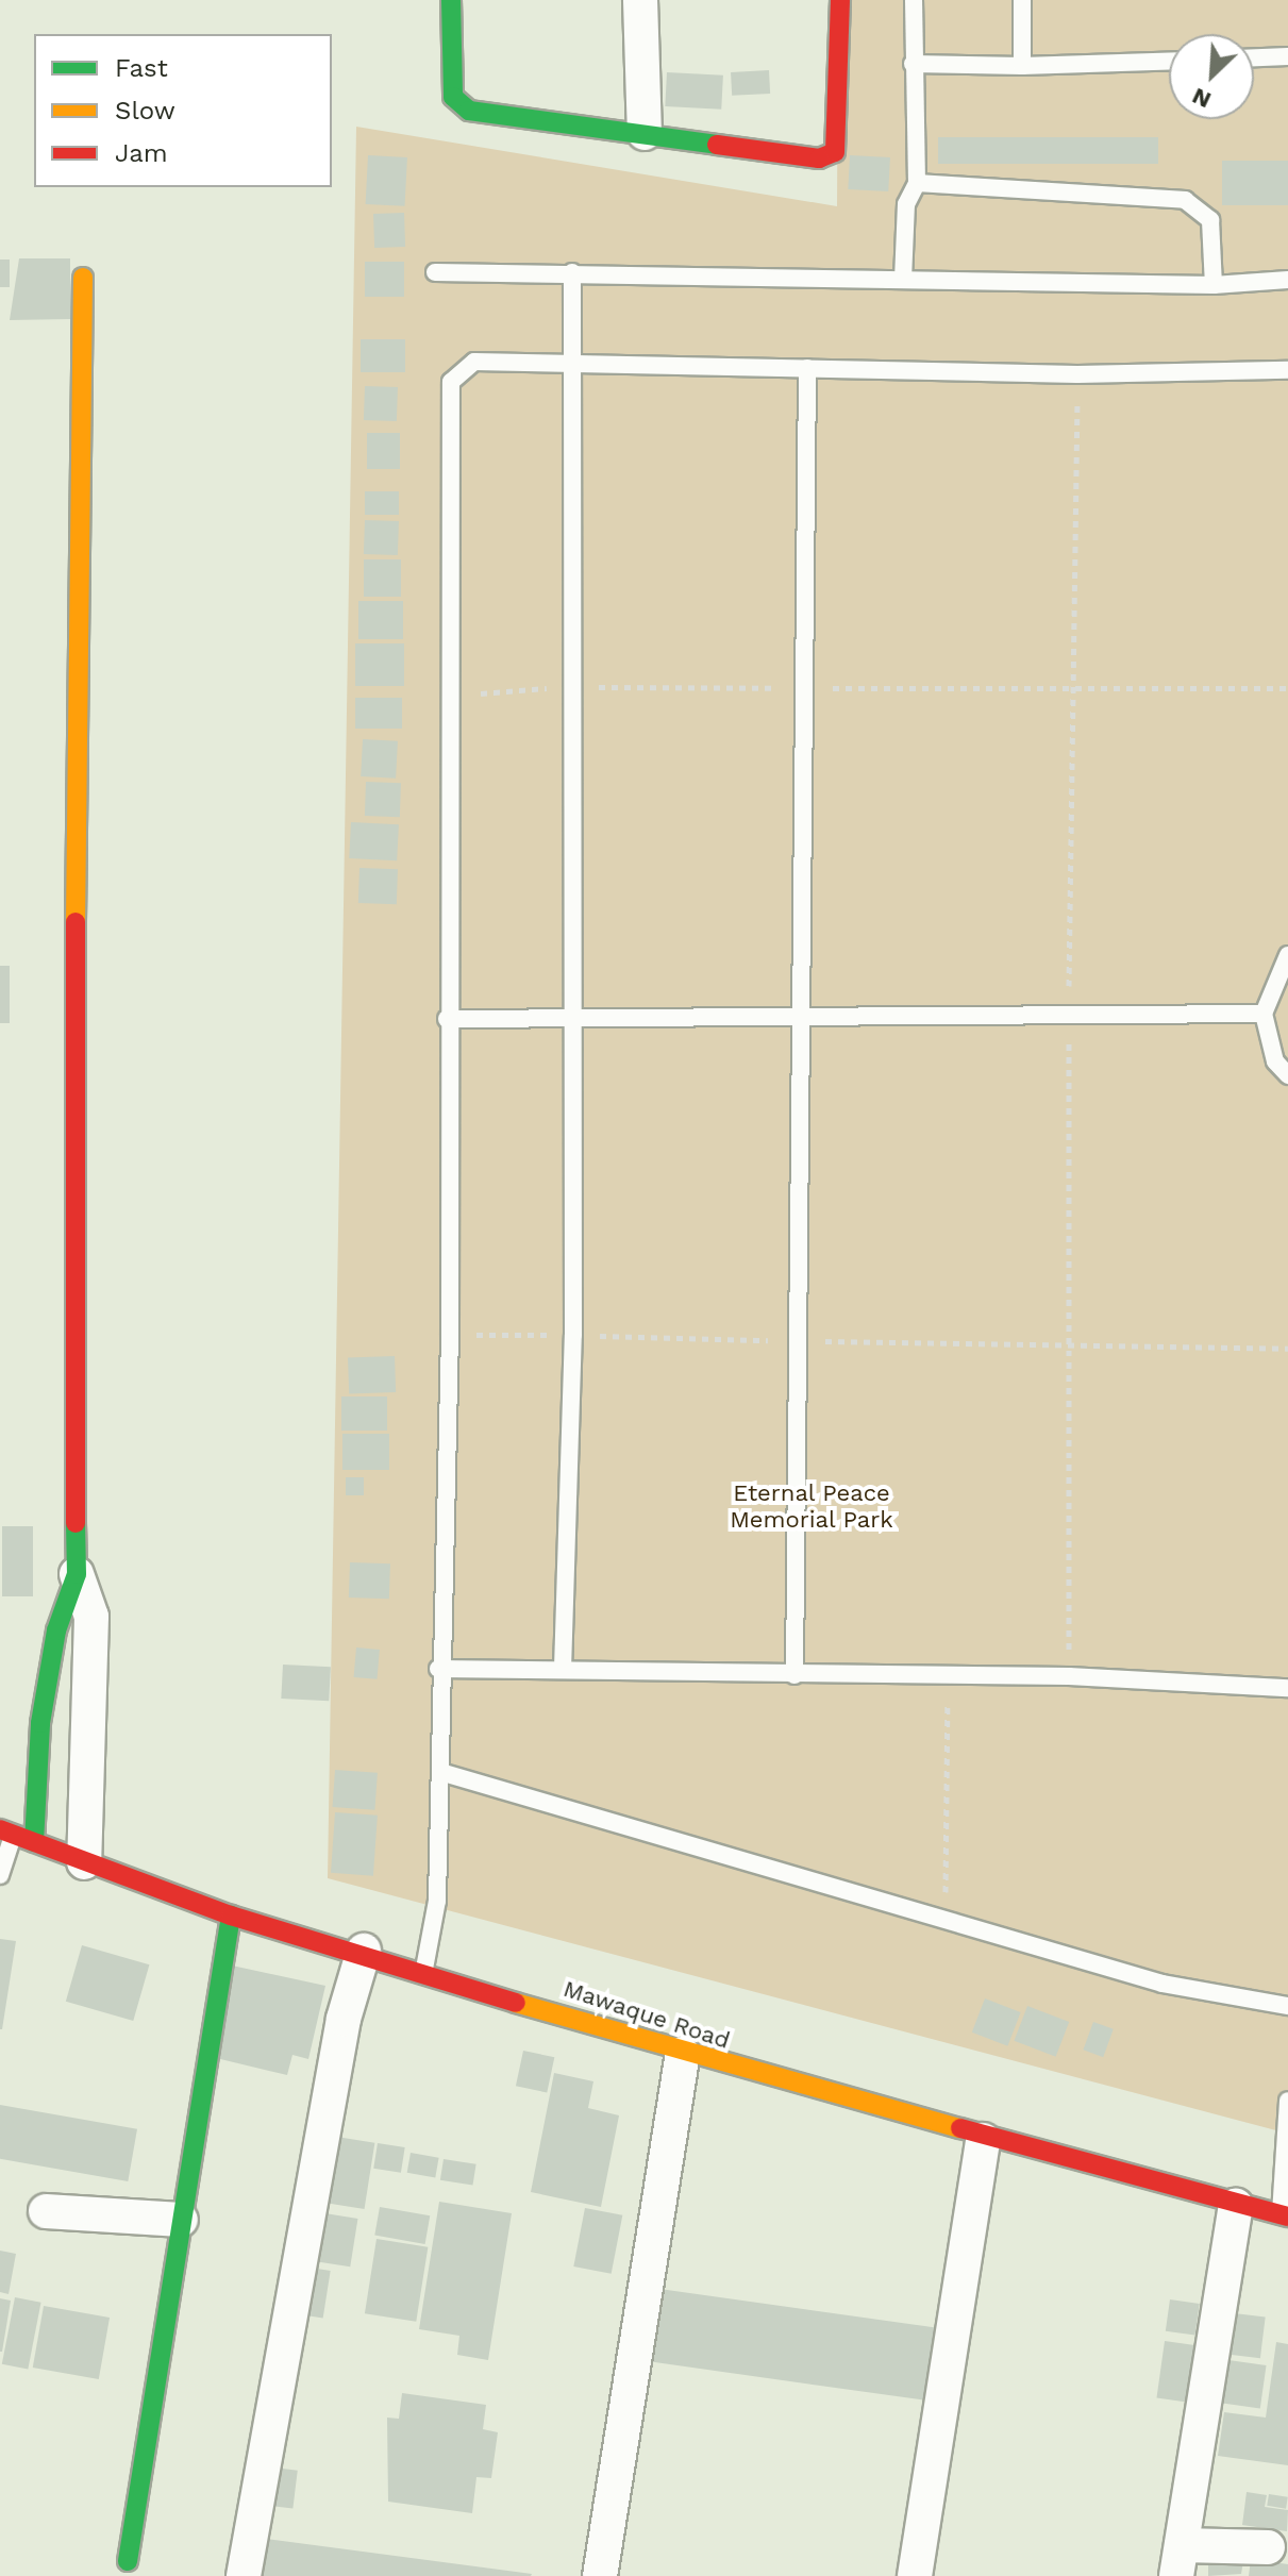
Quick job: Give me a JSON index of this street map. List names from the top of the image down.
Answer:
{
  "streets": {
    "street": ["Mawaque Road"]
  },
  "parks": ["Eternal Peace Memorial Park"],
  "legend": ["Fast", "Slow", "Jam"],
  "north": "bottom left"
}
